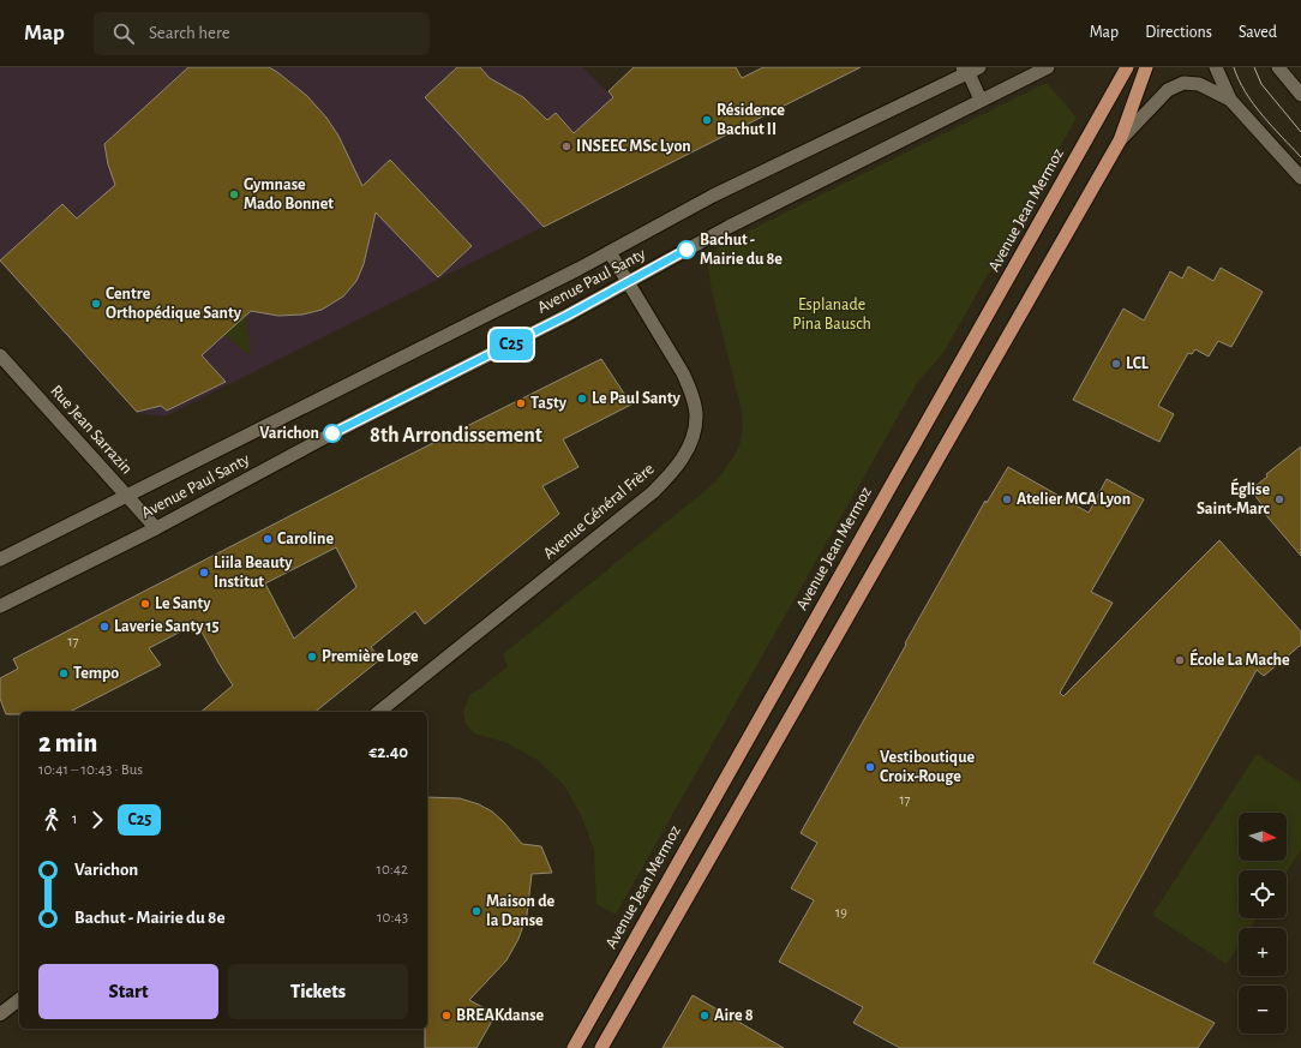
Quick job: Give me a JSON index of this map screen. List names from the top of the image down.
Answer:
{
  "streets": {
    "main road": [
      "Avenue Jean Mermoz",
      "Avenue Paul Santy",
      "Rue Jean Sarrazin",
      "Avenue Général Frère"
    ]
  },
  "crossings": [
    ["Avenue Paul Santy", "Rue Jean Sarrazin"],
    ["Avenue Paul Santy", "Avenue Général Frère"]
  ],
  "districts": ["8th Arrondissement"],
  "parks": ["Esplanade Pina Bausch"],
  "places": [
    "Résidence Bachut II",
    "INSEEC MSc Lyon",
    "Gymnase Mado Bonnet",
    "Bachut - Mairie du 8e",
    "Centre Orthopédique Santy",
    "LCL",
    "Le Paul Santy",
    "Ta5ty",
    "Varichon",
    "Atelier MCA Lyon",
    "Église Saint-Marc",
    "Caroline",
    "Liila Beauty Institut",
    "Le Santy",
    "Laverie Santy 15",
    "Première Loge",
    "École La Mache",
    "Tempo",
    "Vestiboutique Croix-Rouge",
    "Maison de la Danse",
    "BREAKdanse",
    "Aire 8"
  ],
  "lines": ["bus line C25"],
  "house_numbers": ["17", "17", "19"],
  "north": "right",
  "page": {
    "header": "Map",
    "search": "Search here",
    "nav": ["Map", "Directions", "Saved"],
    "on_map": "C25",
    "heading": ["2 min", "10:41 – 10:43 · Bus", "€2.40"],
    "legs": ["1", "C25"],
    "map_buttons": ["+", "−"],
    "list": [
      {
        "name": "Varichon",
        "value": "10:42"
      },
      {
        "name": "Bachut - Mairie du 8e",
        "value": "10:43"
      }
    ],
    "buttons": ["Start", "Tickets"]
  }
}
